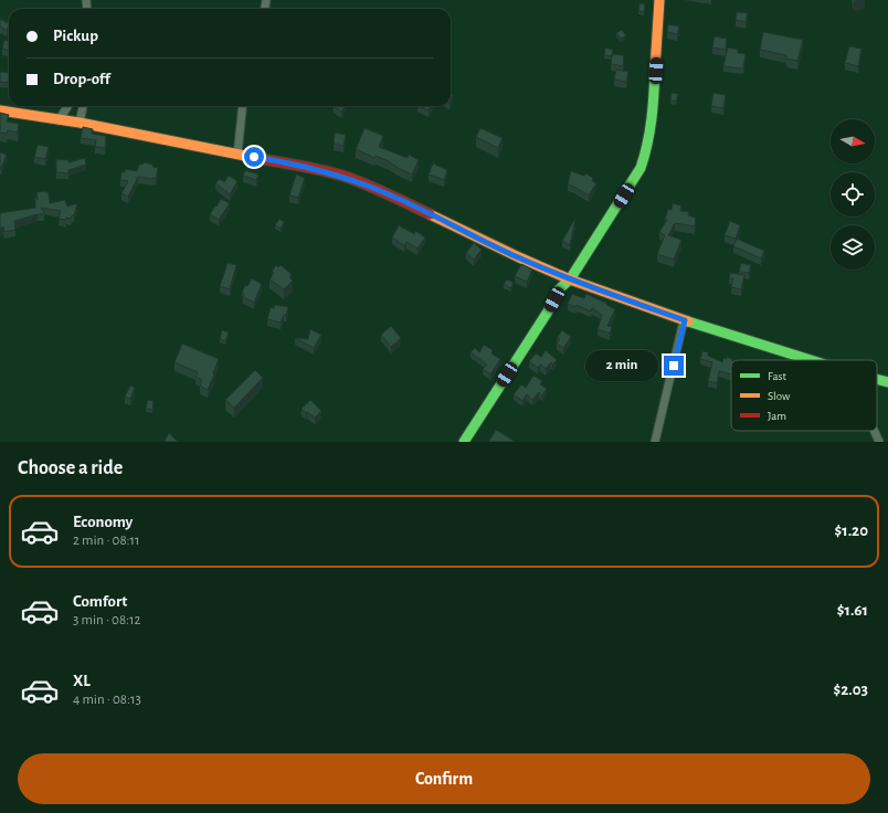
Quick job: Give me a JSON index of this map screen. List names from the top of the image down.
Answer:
{
  "legend": ["Fast", "Slow", "Jam"],
  "north": "right",
  "page": {
    "banner": ["Pickup", "Drop-off"],
    "bubble": "2 min",
    "heading": "Choose a ride",
    "list": [
      {
        "name": "Economy",
        "note": "2 min · 08:11",
        "value": "$1.20"
      },
      {
        "name": "Comfort",
        "note": "3 min · 08:12",
        "value": "$1.61"
      },
      {
        "name": "XL",
        "note": "4 min · 08:13",
        "value": "$2.03"
      }
    ],
    "buttons": "Confirm"
  }
}
